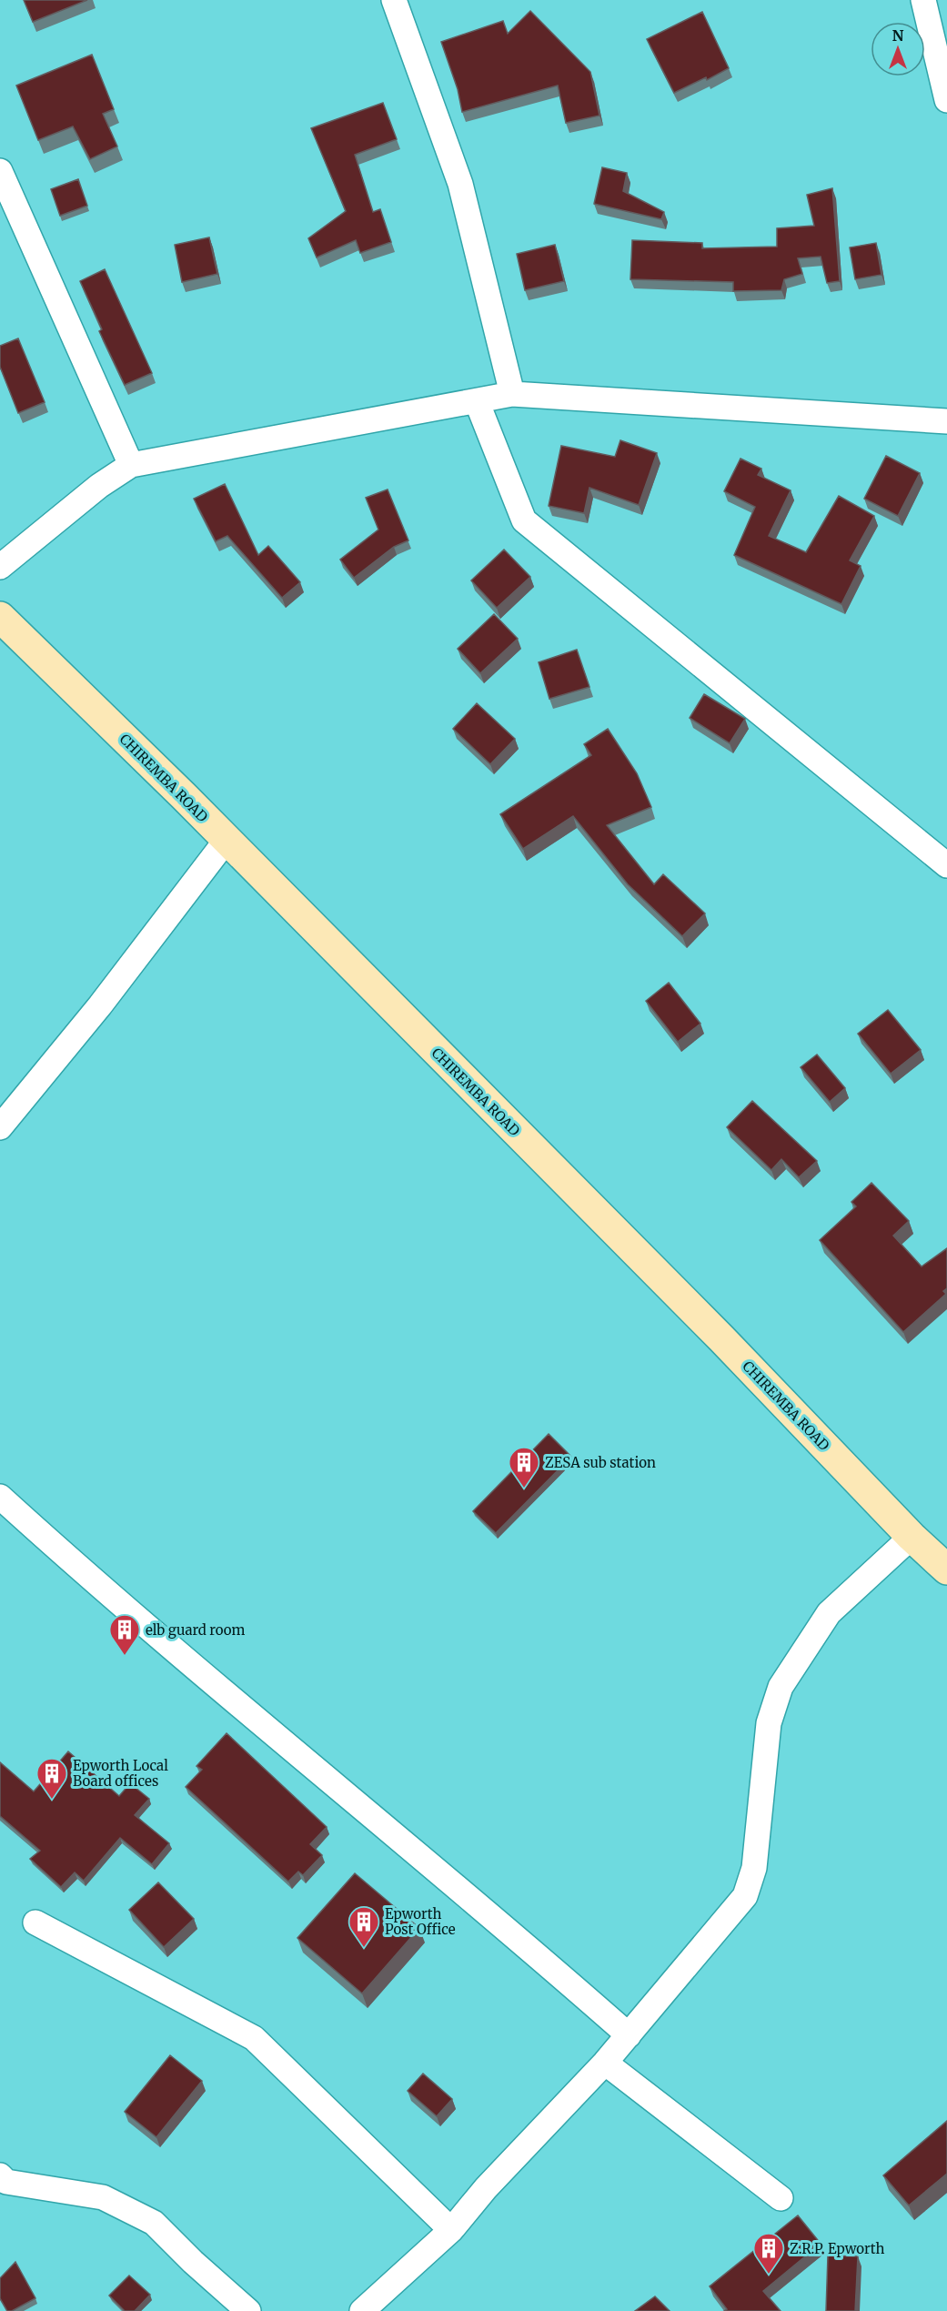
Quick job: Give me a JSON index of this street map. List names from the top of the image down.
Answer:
{
  "streets": {
    "main road": ["CHIREMBA ROAD"]
  },
  "places": {
    "building": [
      "ZESA sub station",
      "elb guard room",
      "Epworth Local Board offices",
      "Epworth Post Office",
      "Z.R.P. Epworth"
    ]
  },
  "north": "top"
}
